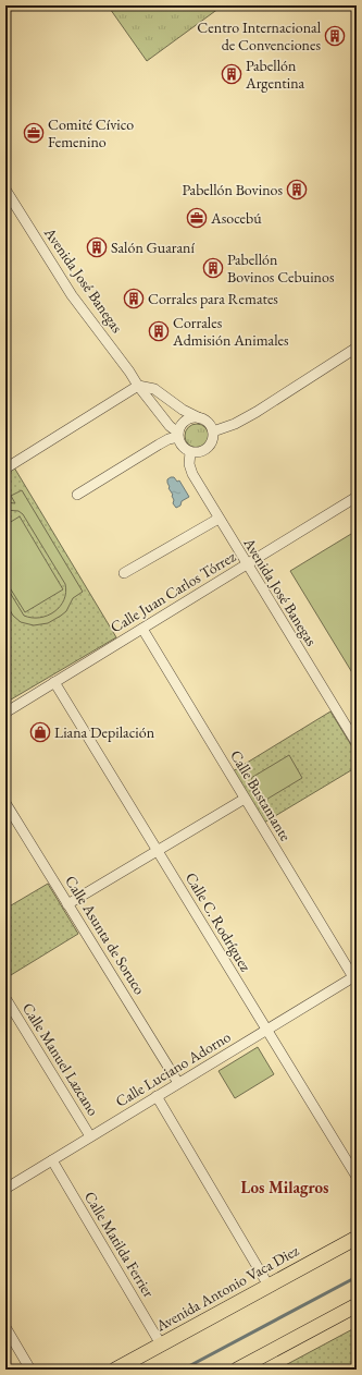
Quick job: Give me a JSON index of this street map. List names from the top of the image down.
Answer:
{
  "streets": {
    "highway": ["Avenida Antonio Vaca Diez"],
    "street": [
      "Avenida José Banegas",
      "Calle Juan Carlos Tórrez",
      "Calle Bustamante",
      "Calle C. Rodríguez",
      "Calle Asunta de Soruco",
      "Calle Manuel Lazcano",
      "Calle Luciano Adorno",
      "Calle Matilda Ferrier"
    ]
  },
  "crossings": [
    ["Avenida José Banegas", "Calle Juan Carlos Tórrez"],
    ["Calle Juan Carlos Tórrez", "Calle Bustamante"],
    ["Calle Juan Carlos Tórrez", "Calle C. Rodríguez"],
    ["Calle Bustamante", "Calle Luciano Adorno"],
    ["Calle C. Rodríguez", "Calle Luciano Adorno"],
    ["Calle Asunta de Soruco", "Calle Luciano Adorno"],
    ["Calle Manuel Lazcano", "Calle Luciano Adorno"],
    ["Calle Luciano Adorno", "Calle Matilda Ferrier"],
    ["Calle Matilda Ferrier", "Avenida Antonio Vaca Diez"]
  ],
  "districts": ["Los Milagros"],
  "places": {
    "building": [
      "Centro Internacional de Convenciones",
      "Pabellón Argentina",
      "Pabellón Bovinos",
      "Salón Guaraní",
      "Pabellón Bovinos Cebuinos",
      "Corrales para Remates",
      "Corrales Admisión Animales"
    ],
    "office": ["Comité Cívico Femenino", "Asocebú"],
    "shop": ["Liana Depilación"]
  }
}
